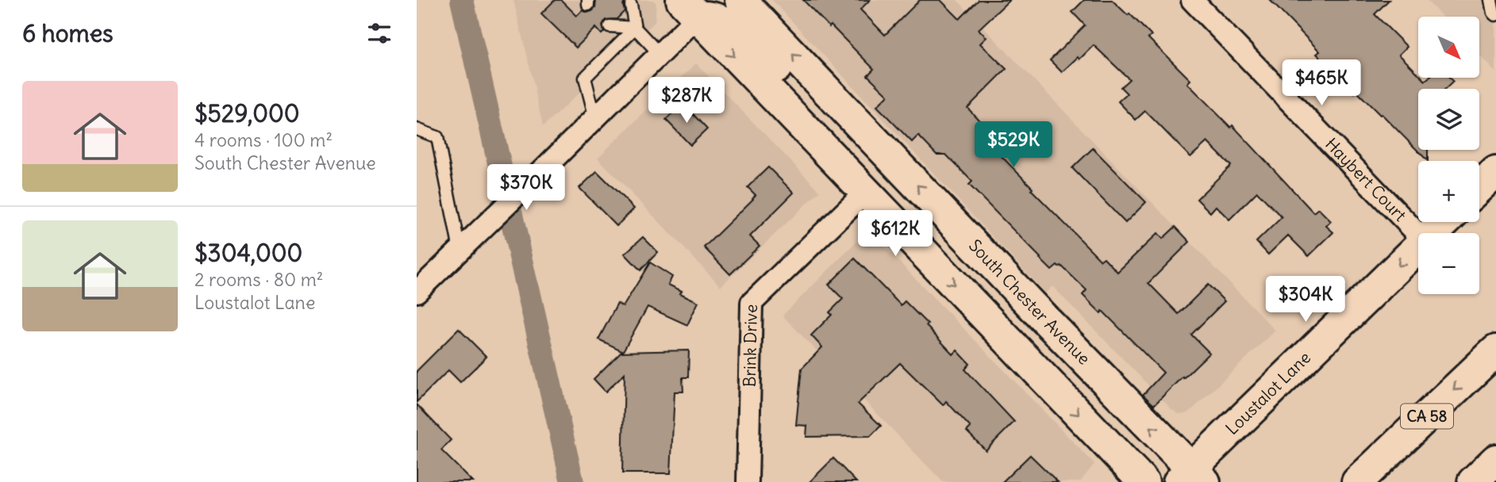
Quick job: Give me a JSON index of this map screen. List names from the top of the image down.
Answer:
{
  "streets": {
    "main road": ["South Chester Avenue", "Loustalot Lane", "CA 58"],
    "street": ["Haybert Court", "Brink Drive"]
  },
  "crossings": [
    ["South Chester Avenue", "Loustalot Lane"]
  ],
  "north": "bottom right",
  "page": {
    "heading": "6 homes",
    "map_buttons": ["+", "−"],
    "price": [
      "$465K",
      "$287K",
      "$529K",
      "$370K",
      "$612K",
      "$304K"
    ],
    "list": [
      {
        "name": "$529,000",
        "note": "4 rooms · 100 m² · South Chester Avenue"
      },
      {
        "name": "$304,000",
        "note": "2 rooms · 80 m² · Loustalot Lane"
      }
    ]
  }
}
